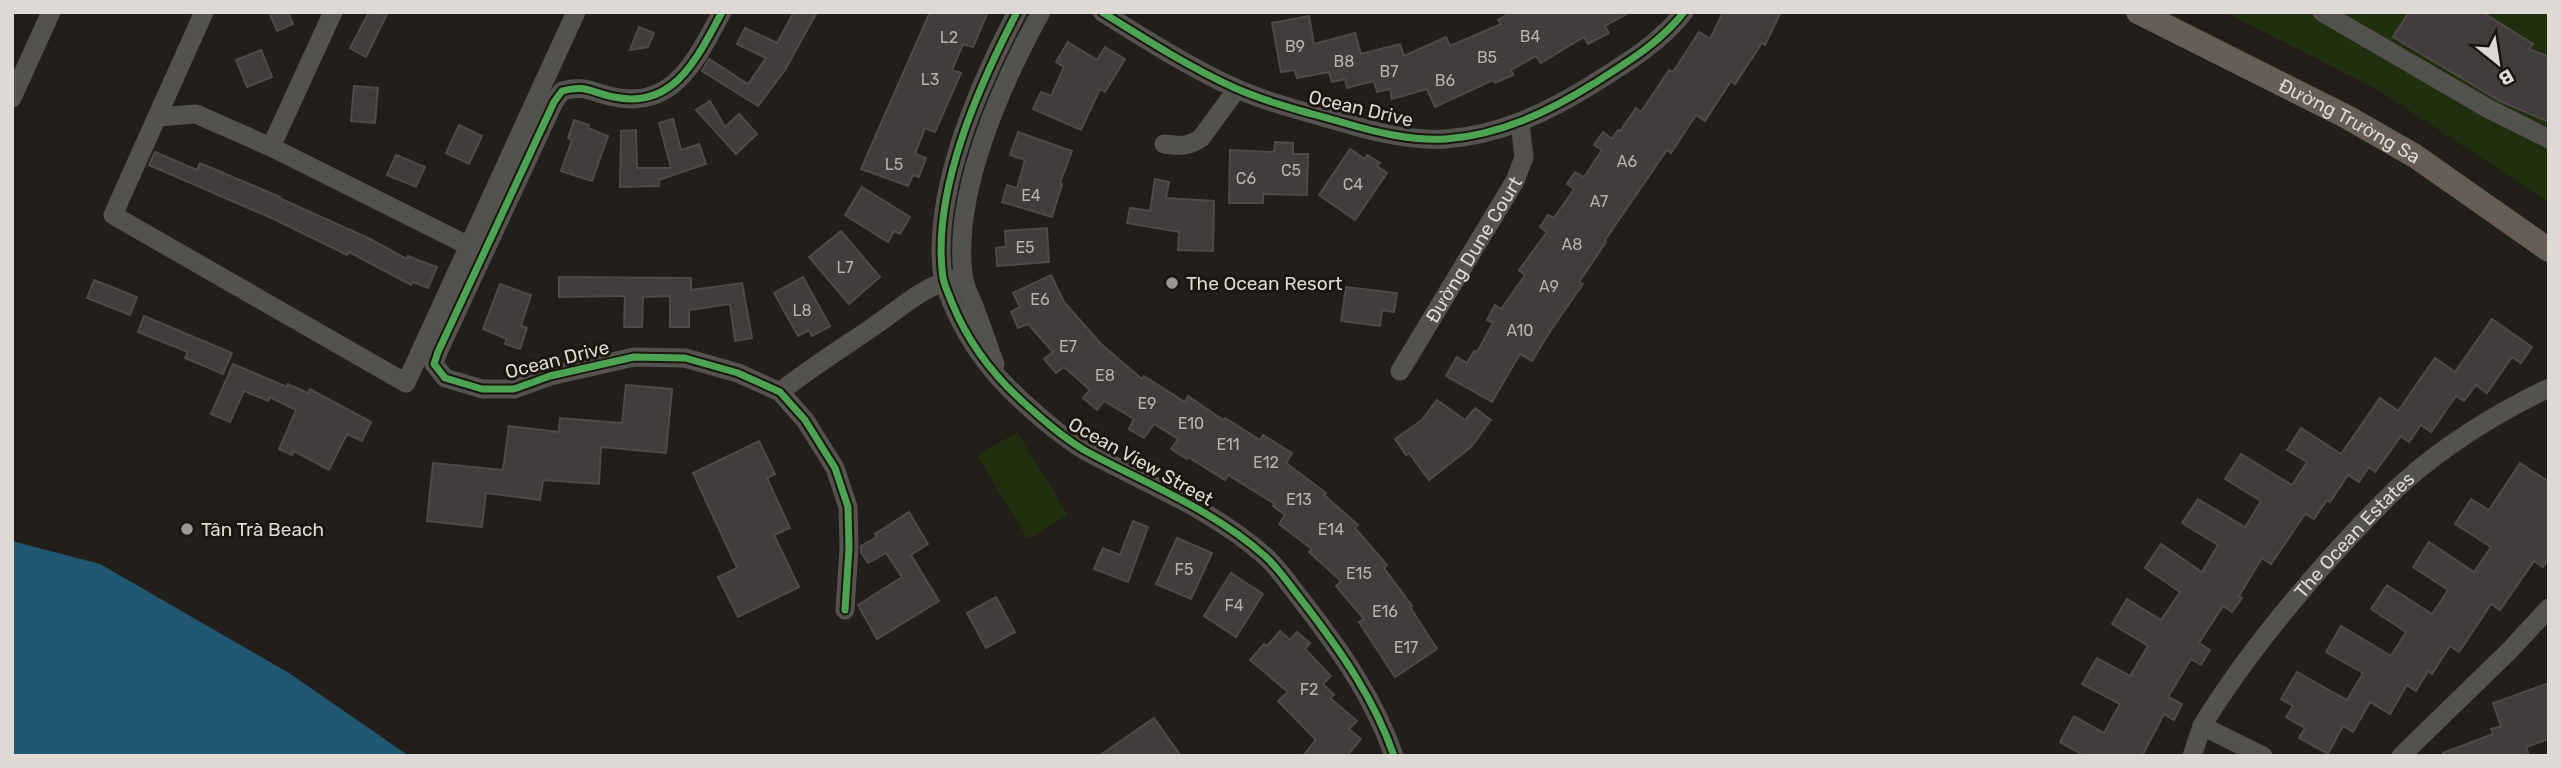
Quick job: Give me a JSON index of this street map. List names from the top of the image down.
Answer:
{
  "streets": {
    "main road": ["Đường Trường Sa"],
    "street": [
      "Ocean Drive",
      "Đường Dune Court",
      "Ocean View Street",
      "The Ocean Estates"
    ]
  },
  "crossings": [
    ["Ocean Drive", "Đường Dune Court"]
  ],
  "places": ["The Ocean Resort", "Tân Trà Beach"],
  "house_numbers": [
    "B4",
    "L2",
    "B9",
    "B5",
    "B8",
    "B7",
    "L3",
    "B6",
    "A6",
    "L5",
    "C5",
    "C6",
    "C4",
    "E4",
    "A7",
    "A8",
    "E5",
    "L7",
    "A9",
    "E6",
    "L8",
    "A10",
    "E7",
    "E8",
    "E9",
    "E10",
    "E11",
    "E12",
    "E13",
    "E14",
    "F5",
    "E15",
    "F4",
    "E16",
    "E17",
    "F2"
  ],
  "north": "bottom right"
}
